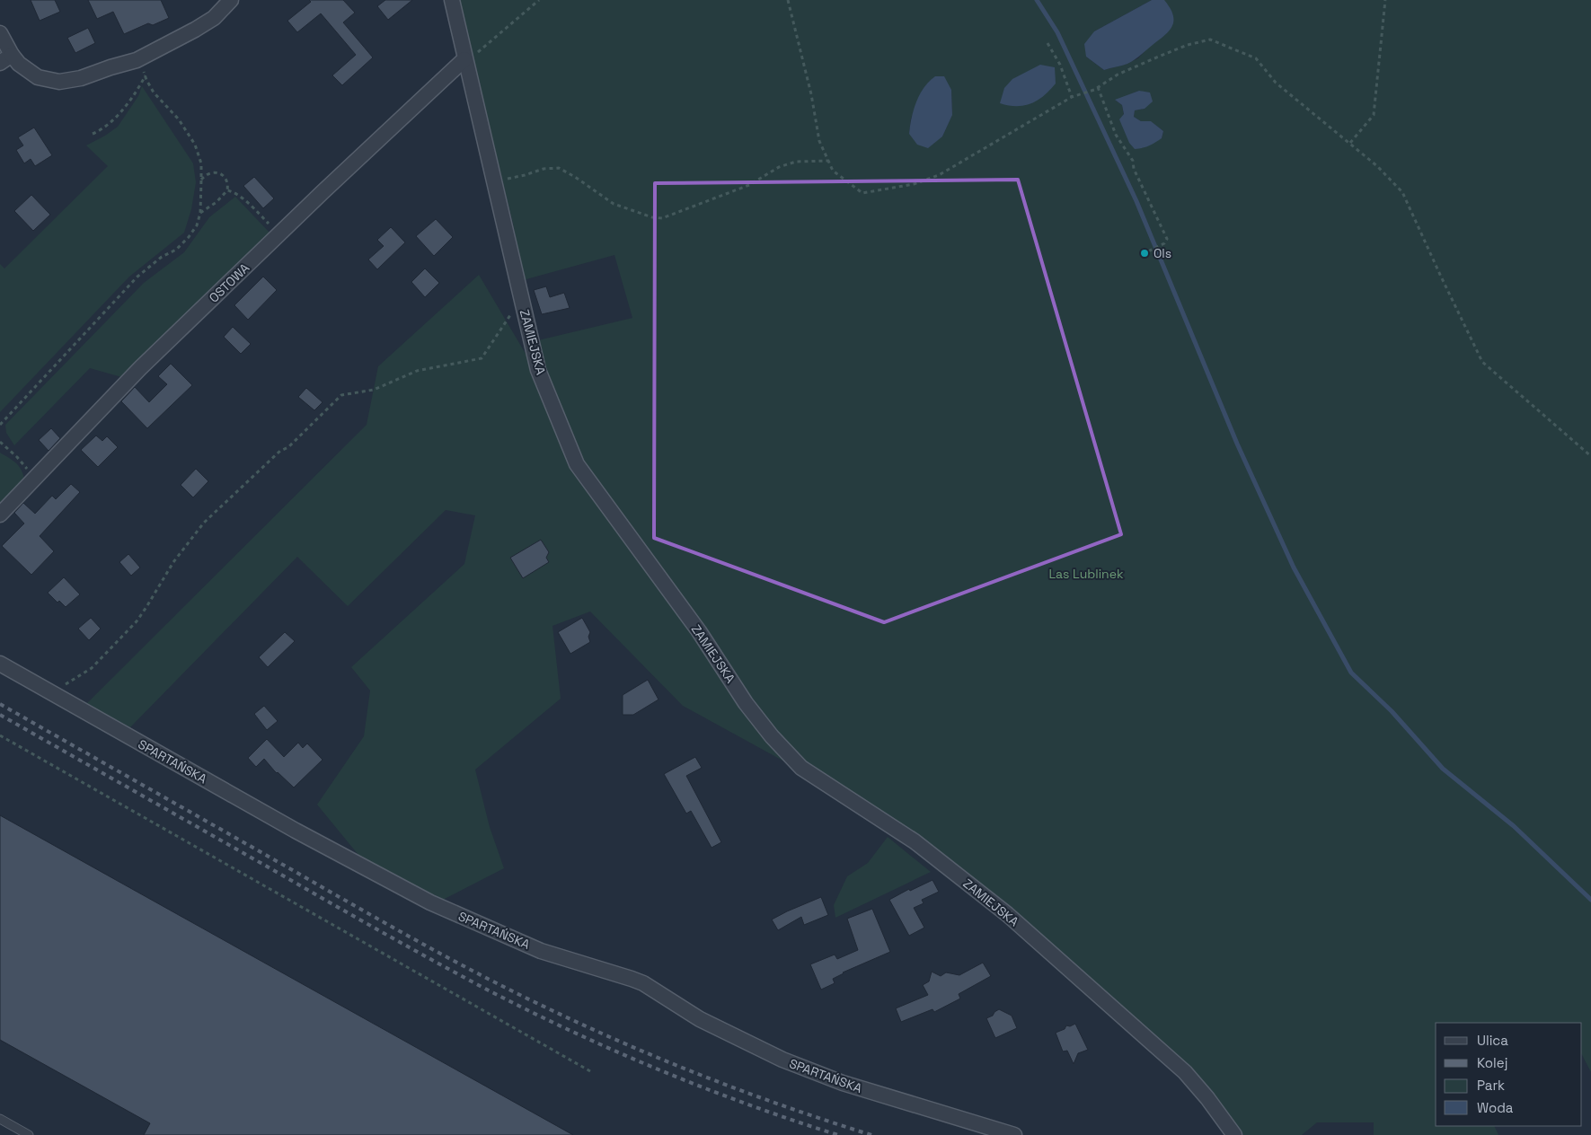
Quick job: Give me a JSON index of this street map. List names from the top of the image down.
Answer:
{
  "streets": {
    "street": ["OSTOWA", "ZAMIEJSKA", "SPARTAŃSKA"]
  },
  "crossings": [
    ["OSTOWA", "ZAMIEJSKA"]
  ],
  "parks": ["Las Lublinek"],
  "places": ["Ols"],
  "legend": [
    "Ulica",
    "Kolej",
    "Park",
    "Woda"
  ]
}
